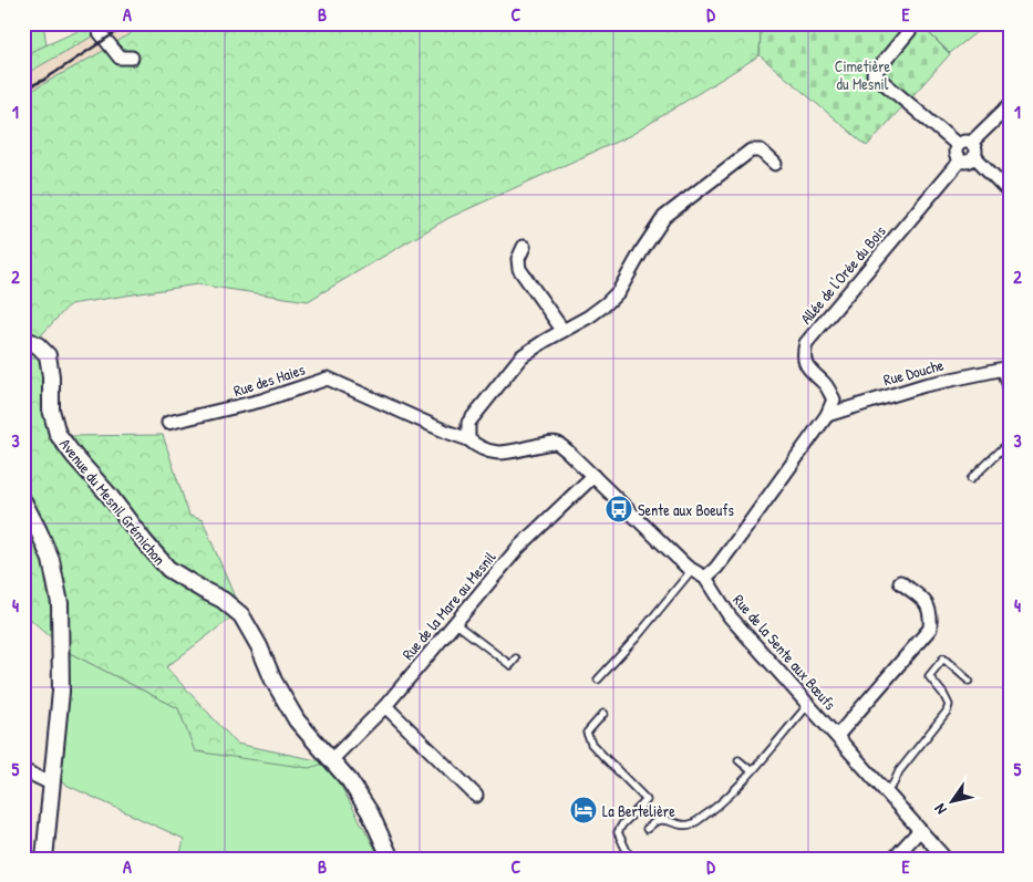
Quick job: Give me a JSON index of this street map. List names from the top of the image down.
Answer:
{
  "streets": {
    "street": [
      "Allée de l'Orée du Bois",
      "Rue Douche",
      "Rue des Haies",
      "Avenue du Mesnil Grémichon",
      "Rue de la Mare au Mesnil",
      "Rue de la Sente aux Bœufs"
    ]
  },
  "crossings": [
    ["Allée de l'Orée du Bois", "Rue Douche"],
    ["Rue des Haies", "Rue de la Mare au Mesnil"],
    ["Avenue du Mesnil Grémichon", "Rue de la Mare au Mesnil"]
  ],
  "parks": ["Cimetière du Mesnil"],
  "places": {
    "bus stop": ["Sente aux Boeufs"],
    "hotel": ["La Bertelière"]
  },
  "north": "bottom left",
  "grid": {
    "columns": [
      "A",
      "B",
      "C",
      "D",
      "E"
    ],
    "rows": [
      "1",
      "2",
      "3",
      "4",
      "5"
    ]
  }
}
